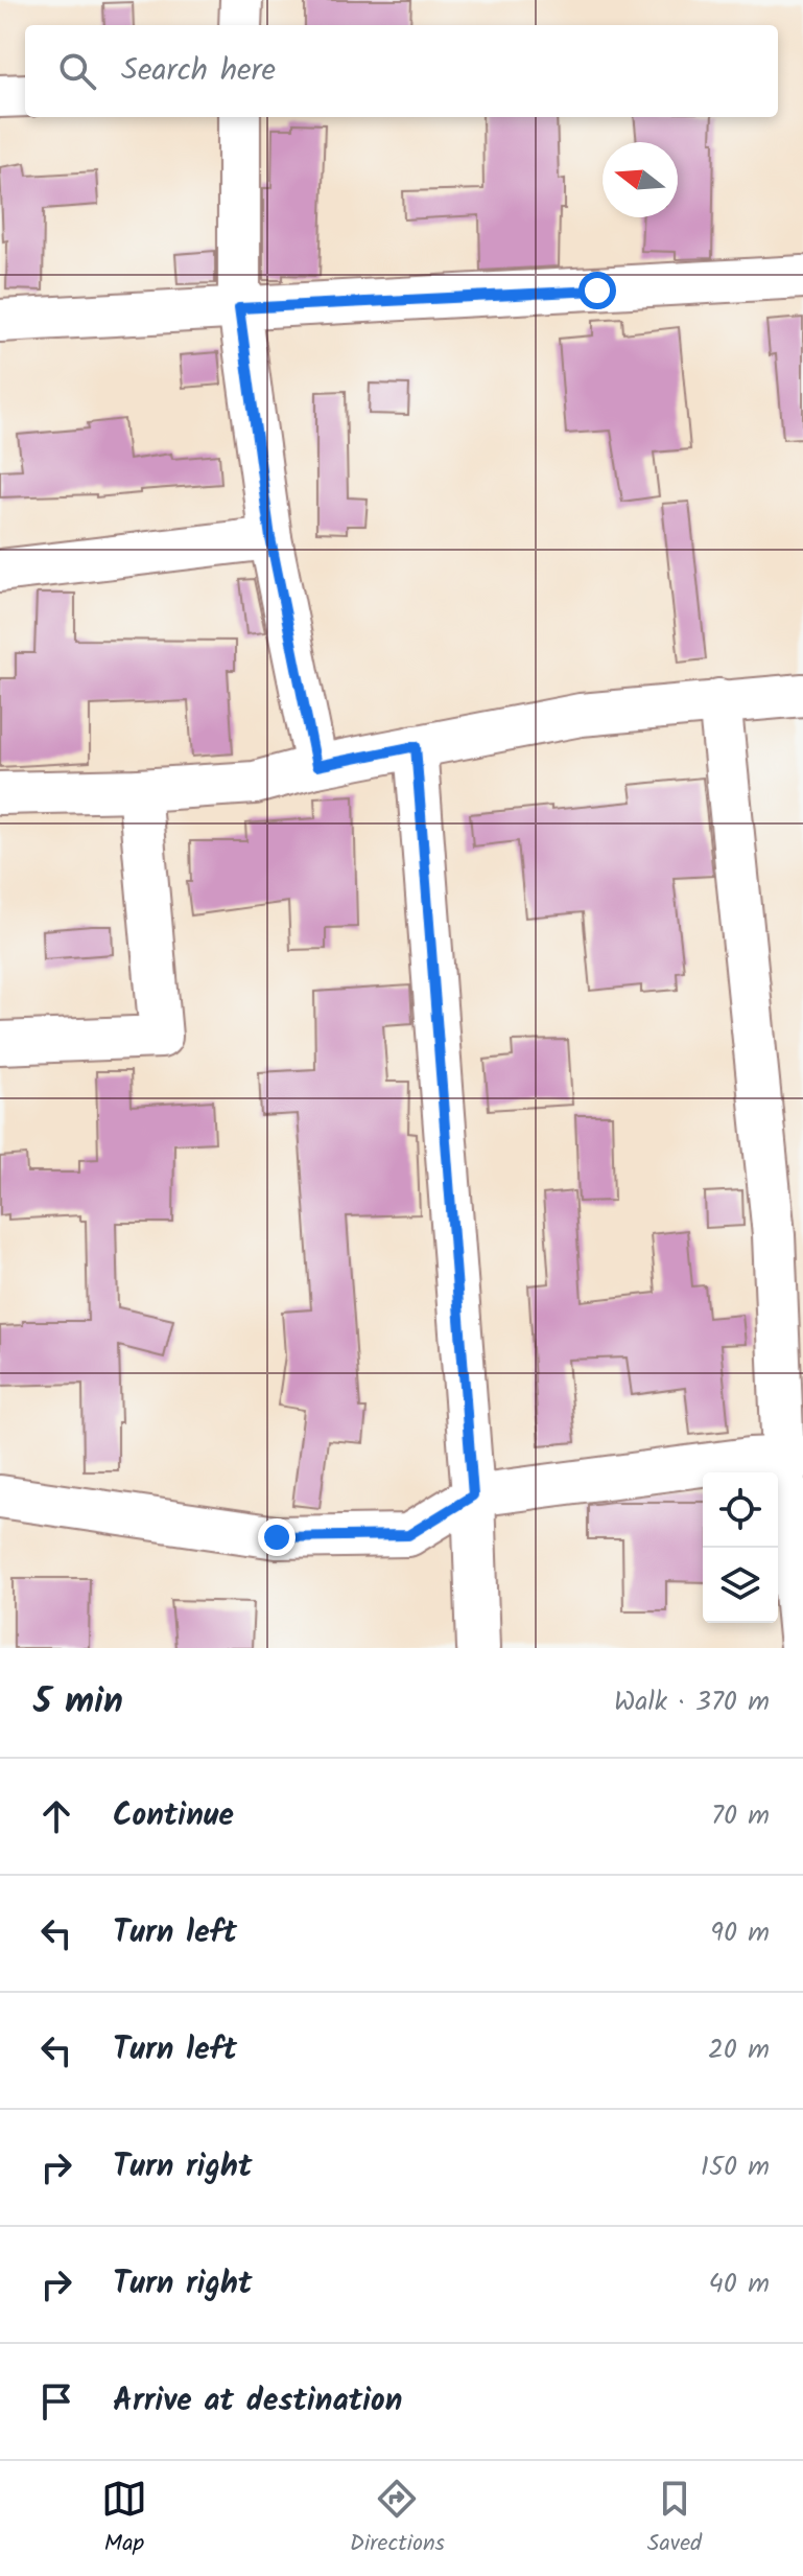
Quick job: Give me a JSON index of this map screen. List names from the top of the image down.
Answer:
{
  "north": "left",
  "page": {
    "search": "Search here",
    "heading": ["5 min", "Walk · 370 m"],
    "list": [
      ["Continue", "70 m"],
      ["Turn left", "90 m"],
      ["Turn left", "20 m"],
      ["Turn right", "150 m"],
      ["Turn right", "40 m"],
      "Arrive at destination"
    ],
    "nav": ["Map", "Directions", "Saved"]
  }
}
